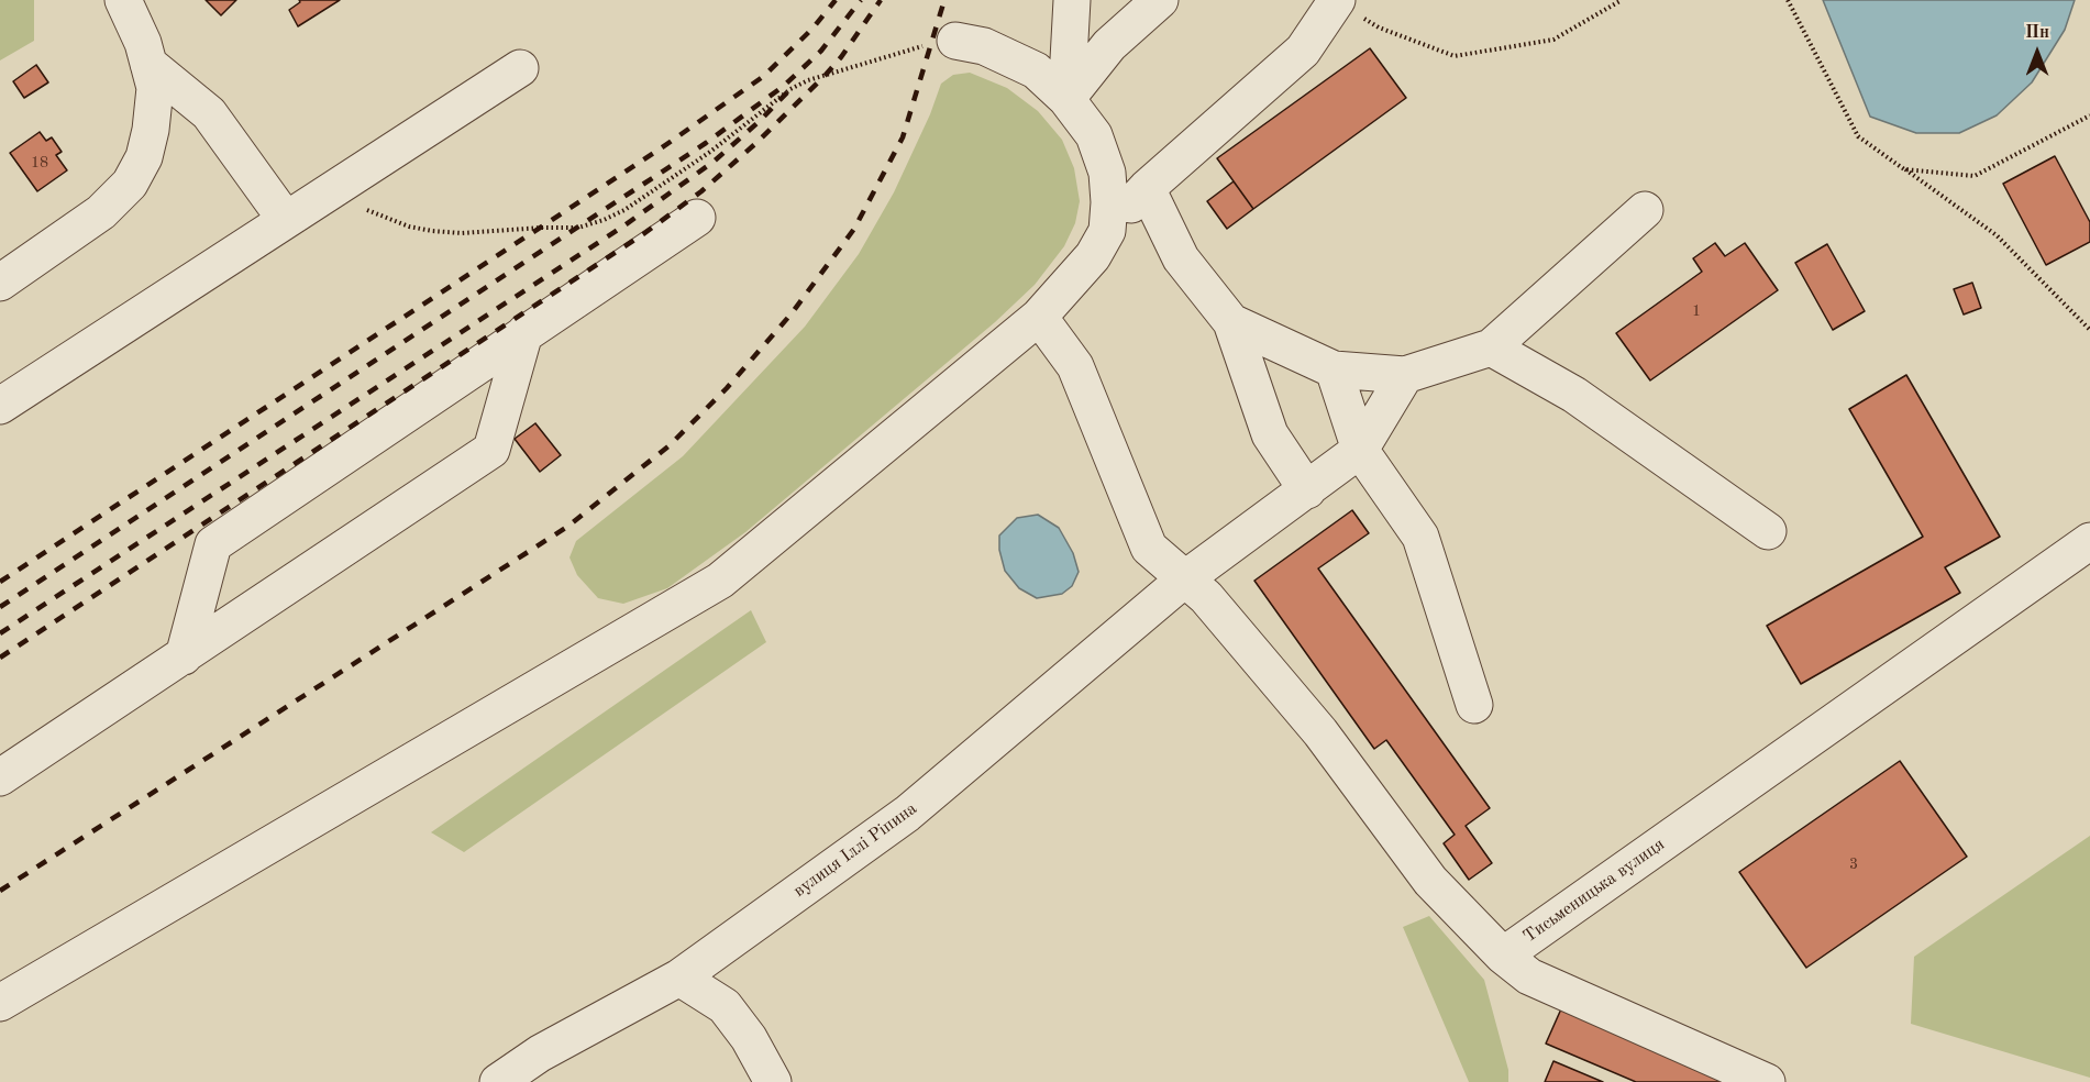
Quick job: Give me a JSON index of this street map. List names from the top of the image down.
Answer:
{
  "streets": {
    "street": ["вулиця Іллі Ріпина", "Тисьменицька вулиця"]
  },
  "house_numbers": ["18", "1", "3"],
  "north": "top"
}
